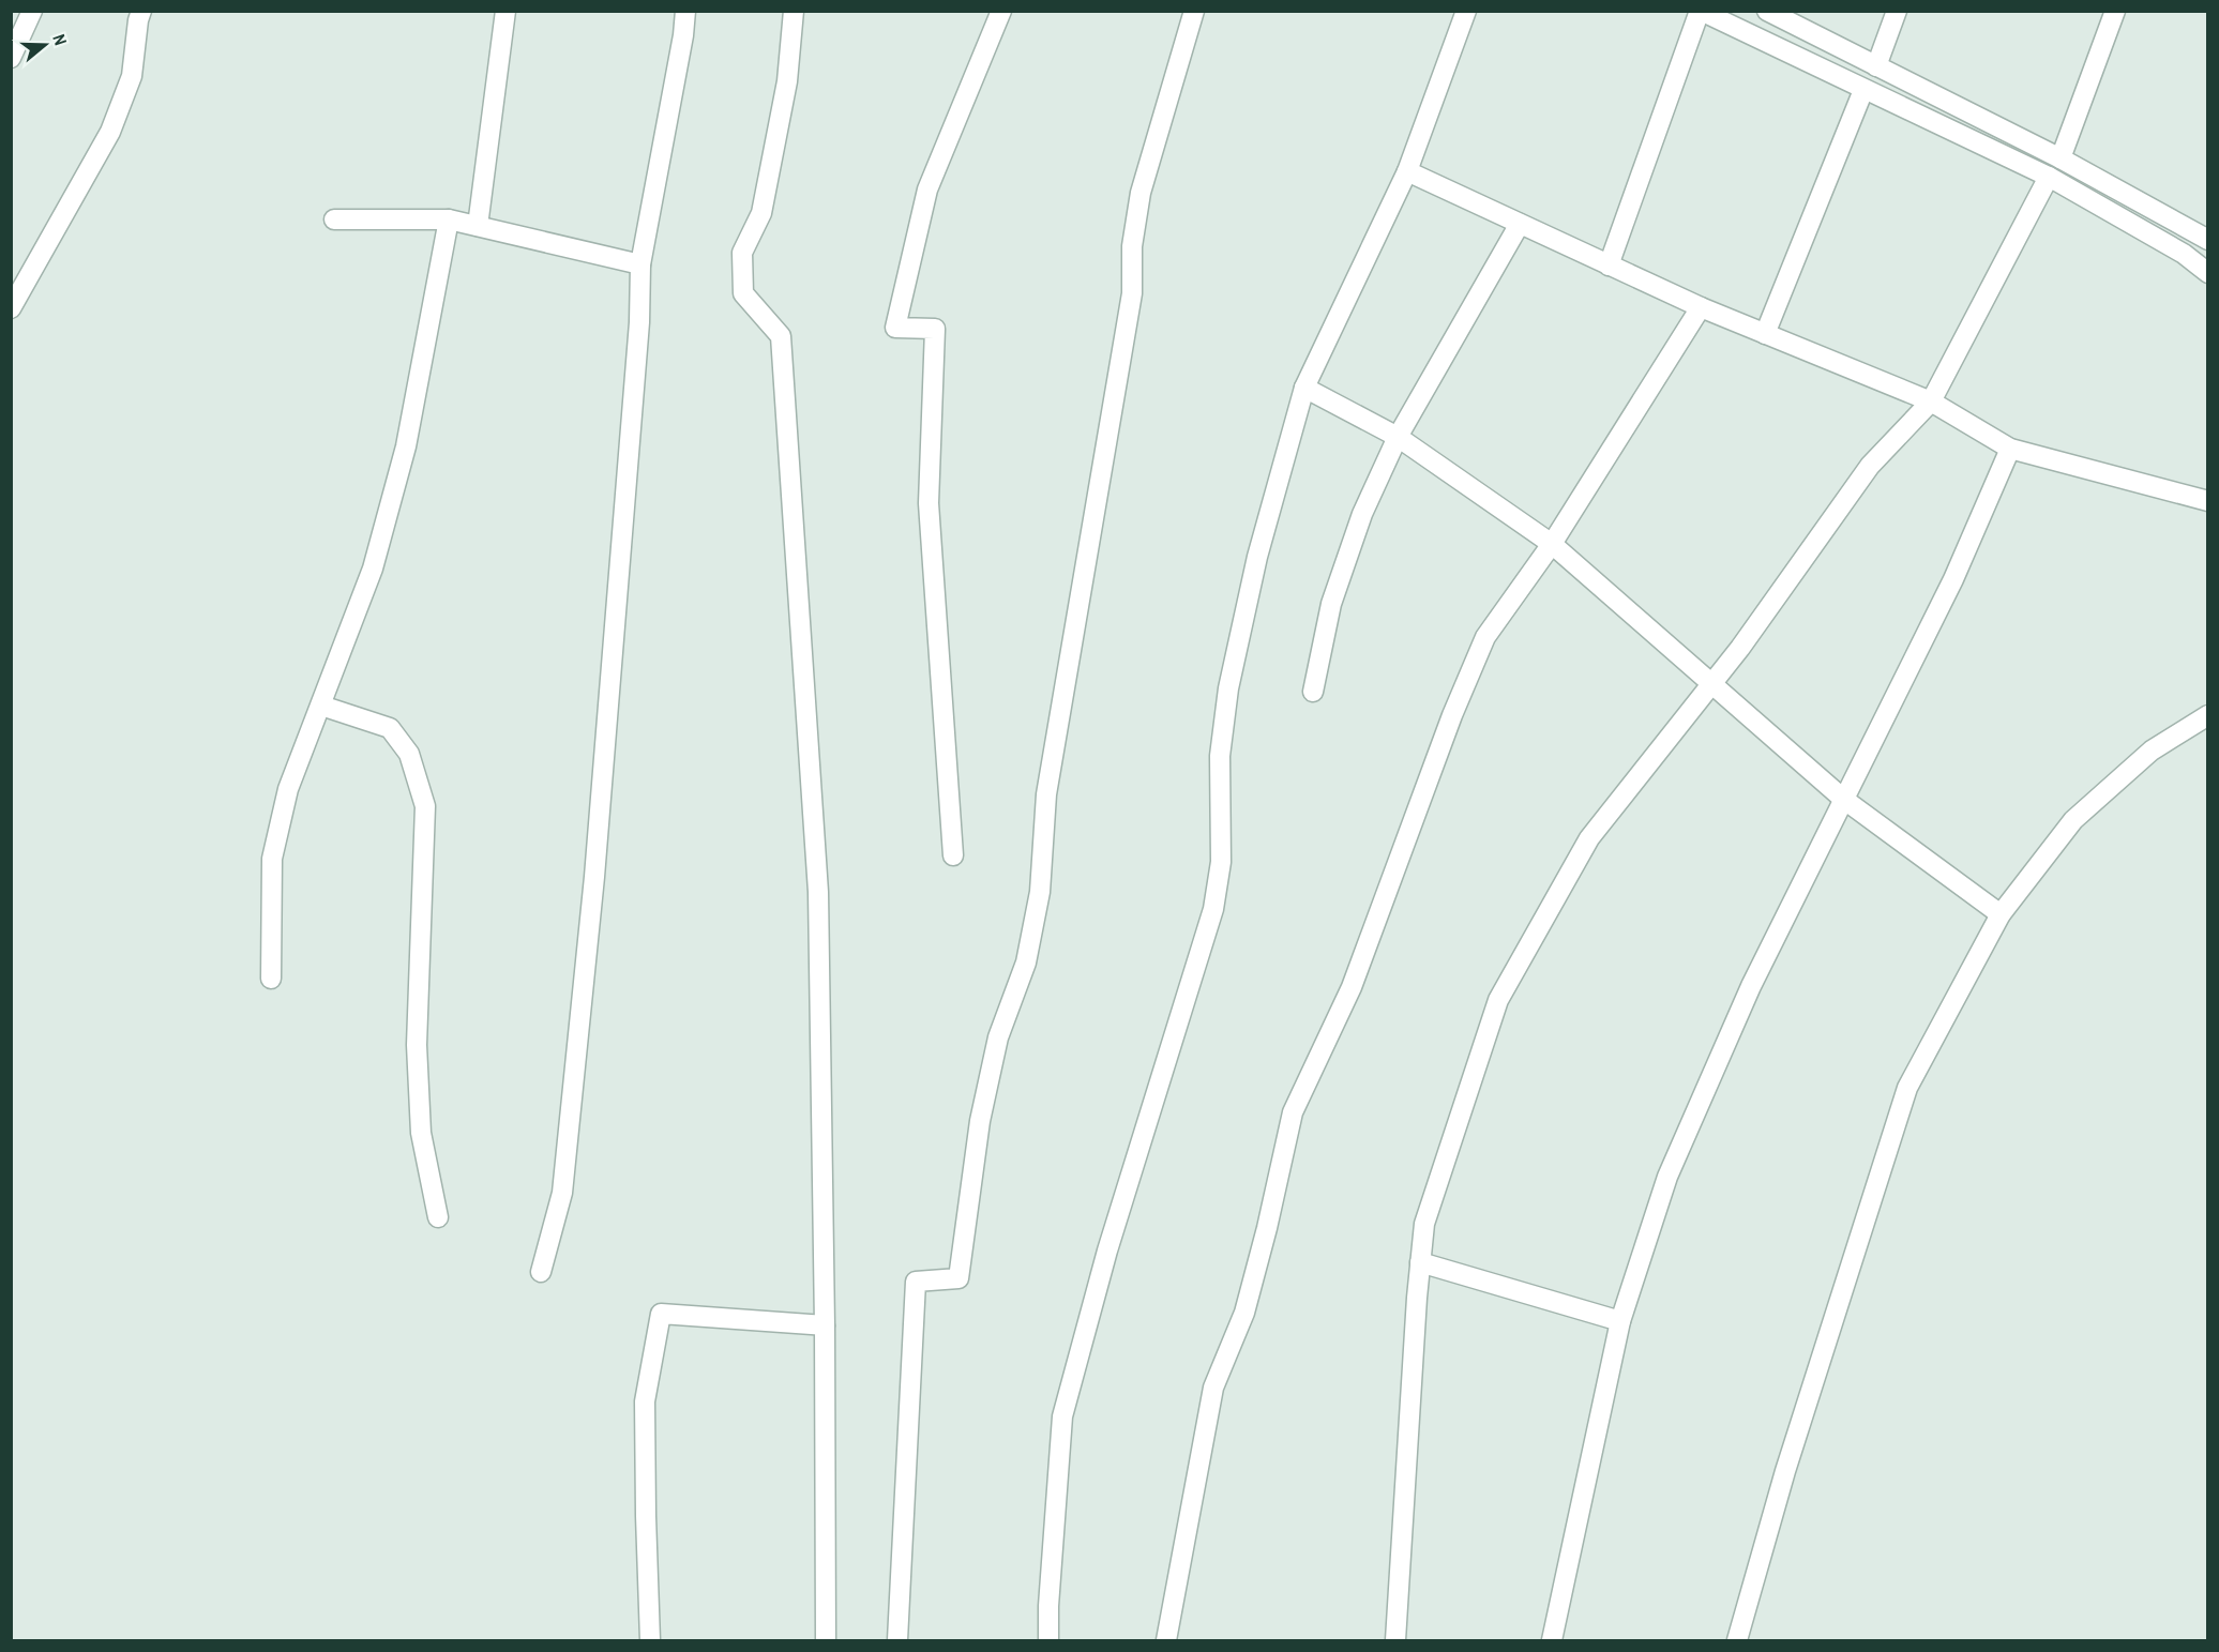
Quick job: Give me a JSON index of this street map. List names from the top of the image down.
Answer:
{
  "north": "right"
}
